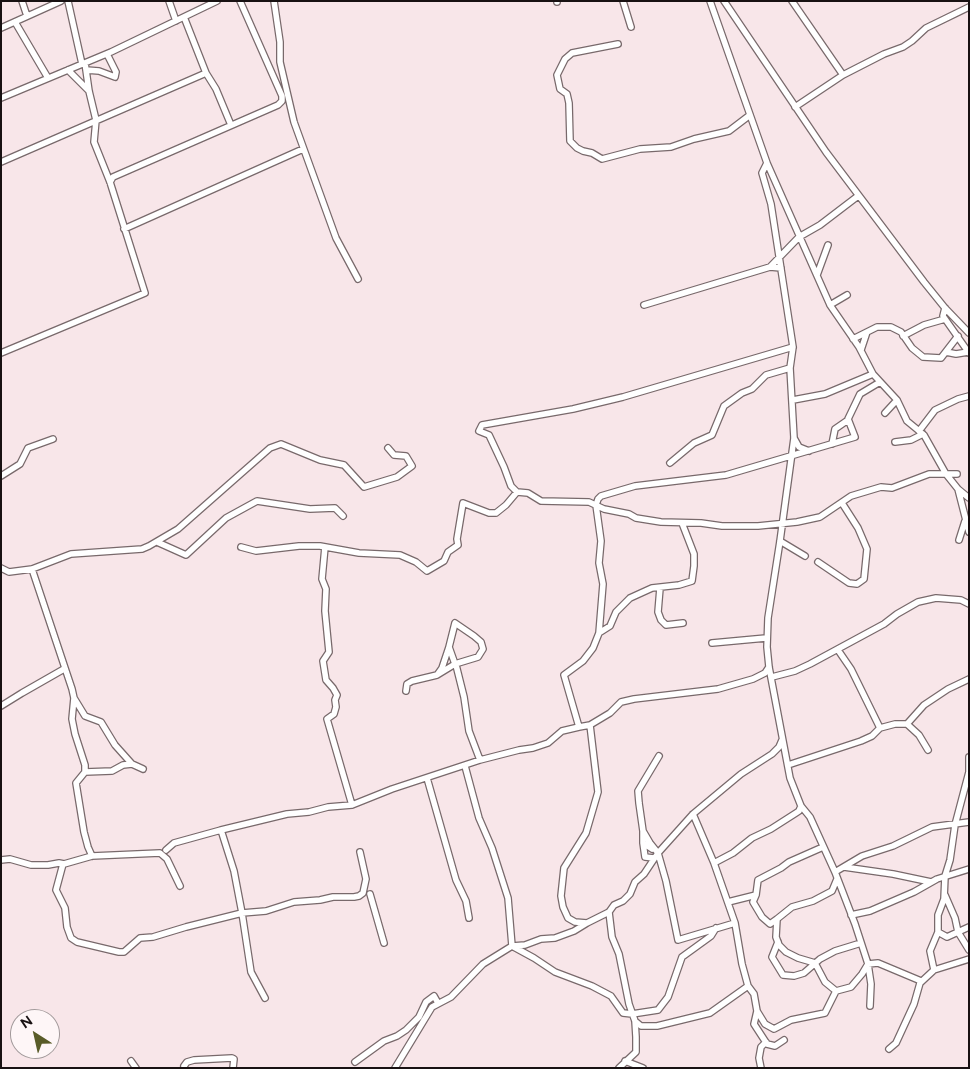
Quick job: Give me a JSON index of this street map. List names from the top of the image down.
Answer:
{
  "north": "top left"
}
